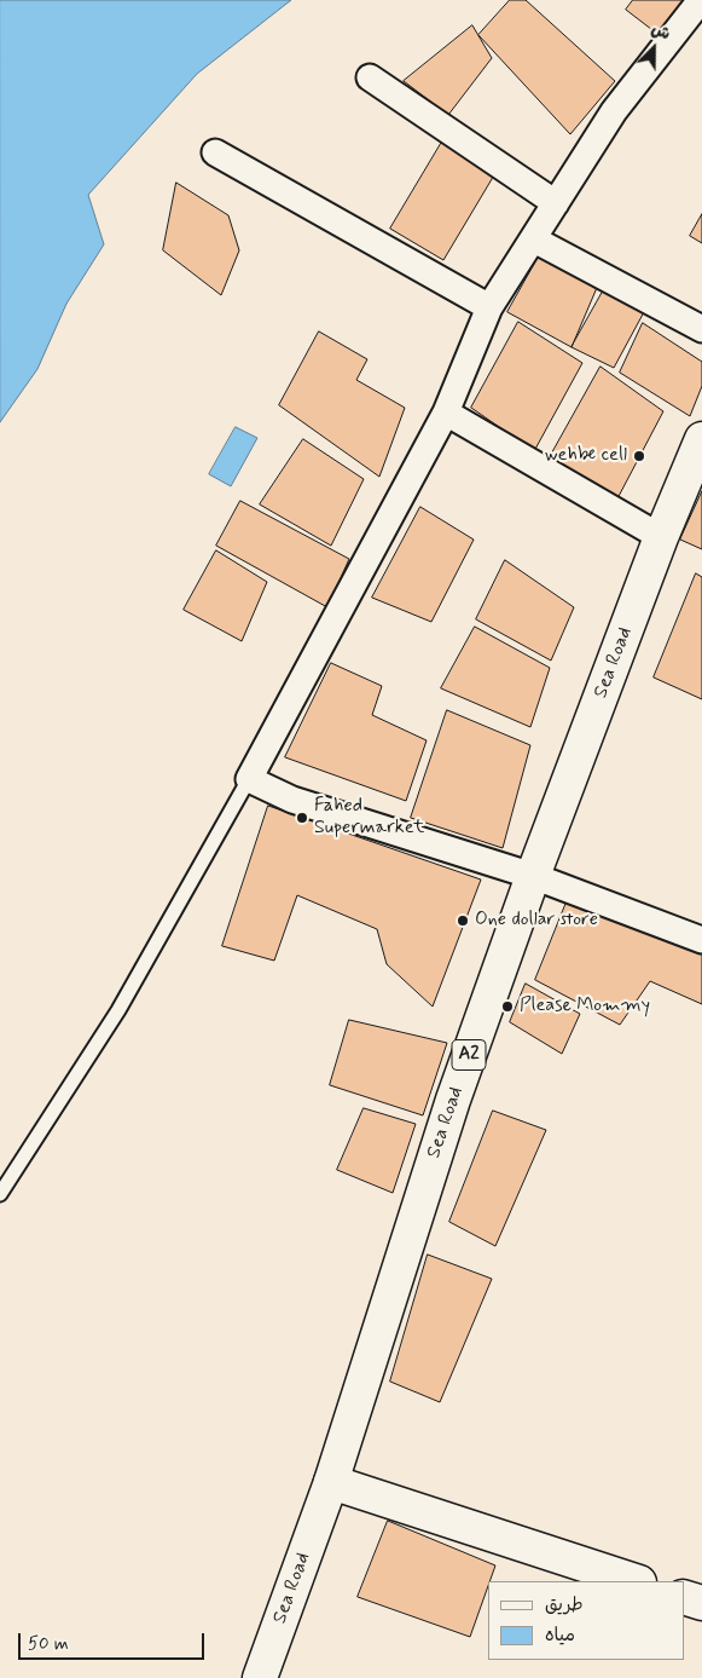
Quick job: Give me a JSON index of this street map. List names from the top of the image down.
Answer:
{
  "streets": {
    "main road": ["Sea Road", "A2"]
  },
  "places": [
    "wehbe cell",
    "Fahed Supermarket",
    "One dollar store",
    "Please Mommy"
  ],
  "legend": ["طريق", "مياه"],
  "scale_bar": "50 m",
  "north": "top right"
}
